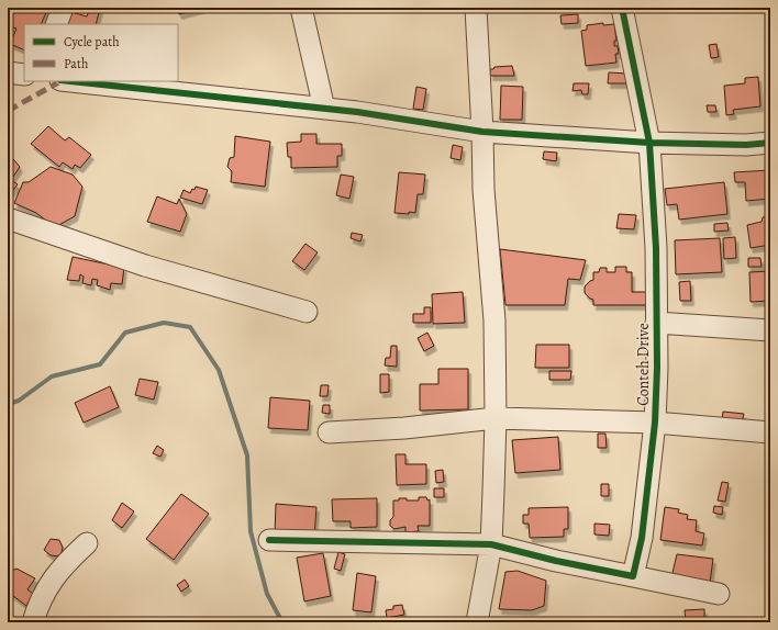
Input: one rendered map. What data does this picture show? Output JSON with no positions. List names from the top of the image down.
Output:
{
  "streets": {
    "street": ["Conteh Drive"]
  },
  "legend": ["Cycle path", "Path"]
}
